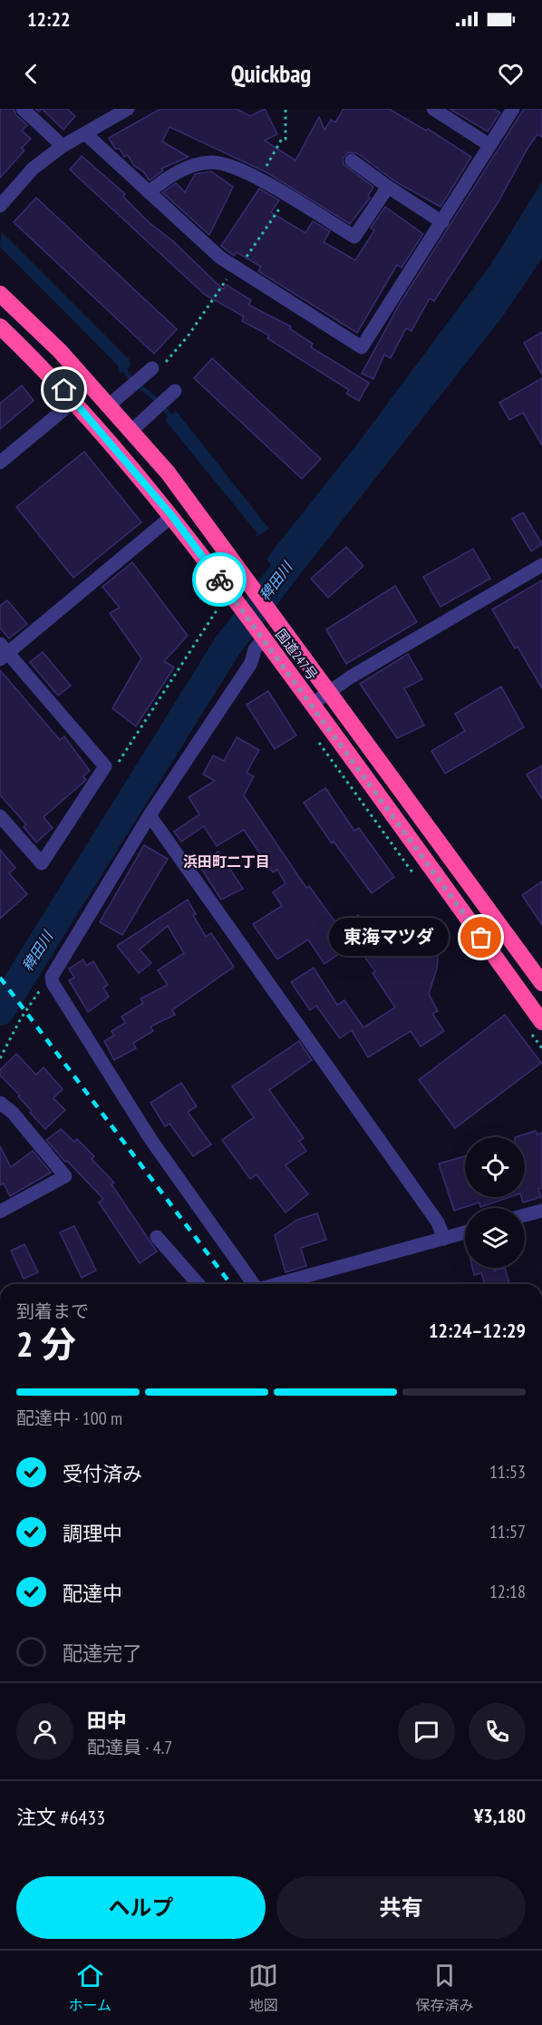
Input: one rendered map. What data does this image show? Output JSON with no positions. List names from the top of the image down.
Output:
{
  "streets": {
    "highway": ["国道247号"]
  },
  "districts": ["浜田町二丁目"],
  "water": ["稗田川"],
  "places": ["東海マツダ"],
  "page": {
    "status": "12:22",
    "header": "Quickbag",
    "bubble": "東海マツダ",
    "heading": ["2 分", "到着まで", "12:24–12:29"],
    "panel": [
      "田中",
      "配達員 · 4.7",
      "注文 #6433",
      "¥3,180"
    ],
    "bar": "配達中 · 100 m",
    "list": [
      ["受付済み", "11:53"],
      ["調理中", "11:57"],
      ["配達中", "12:18"],
      "配達完了"
    ],
    "buttons": ["ヘルプ", "共有"],
    "tabs": ["ホーム", "地図", "保存済み"]
  }
}
